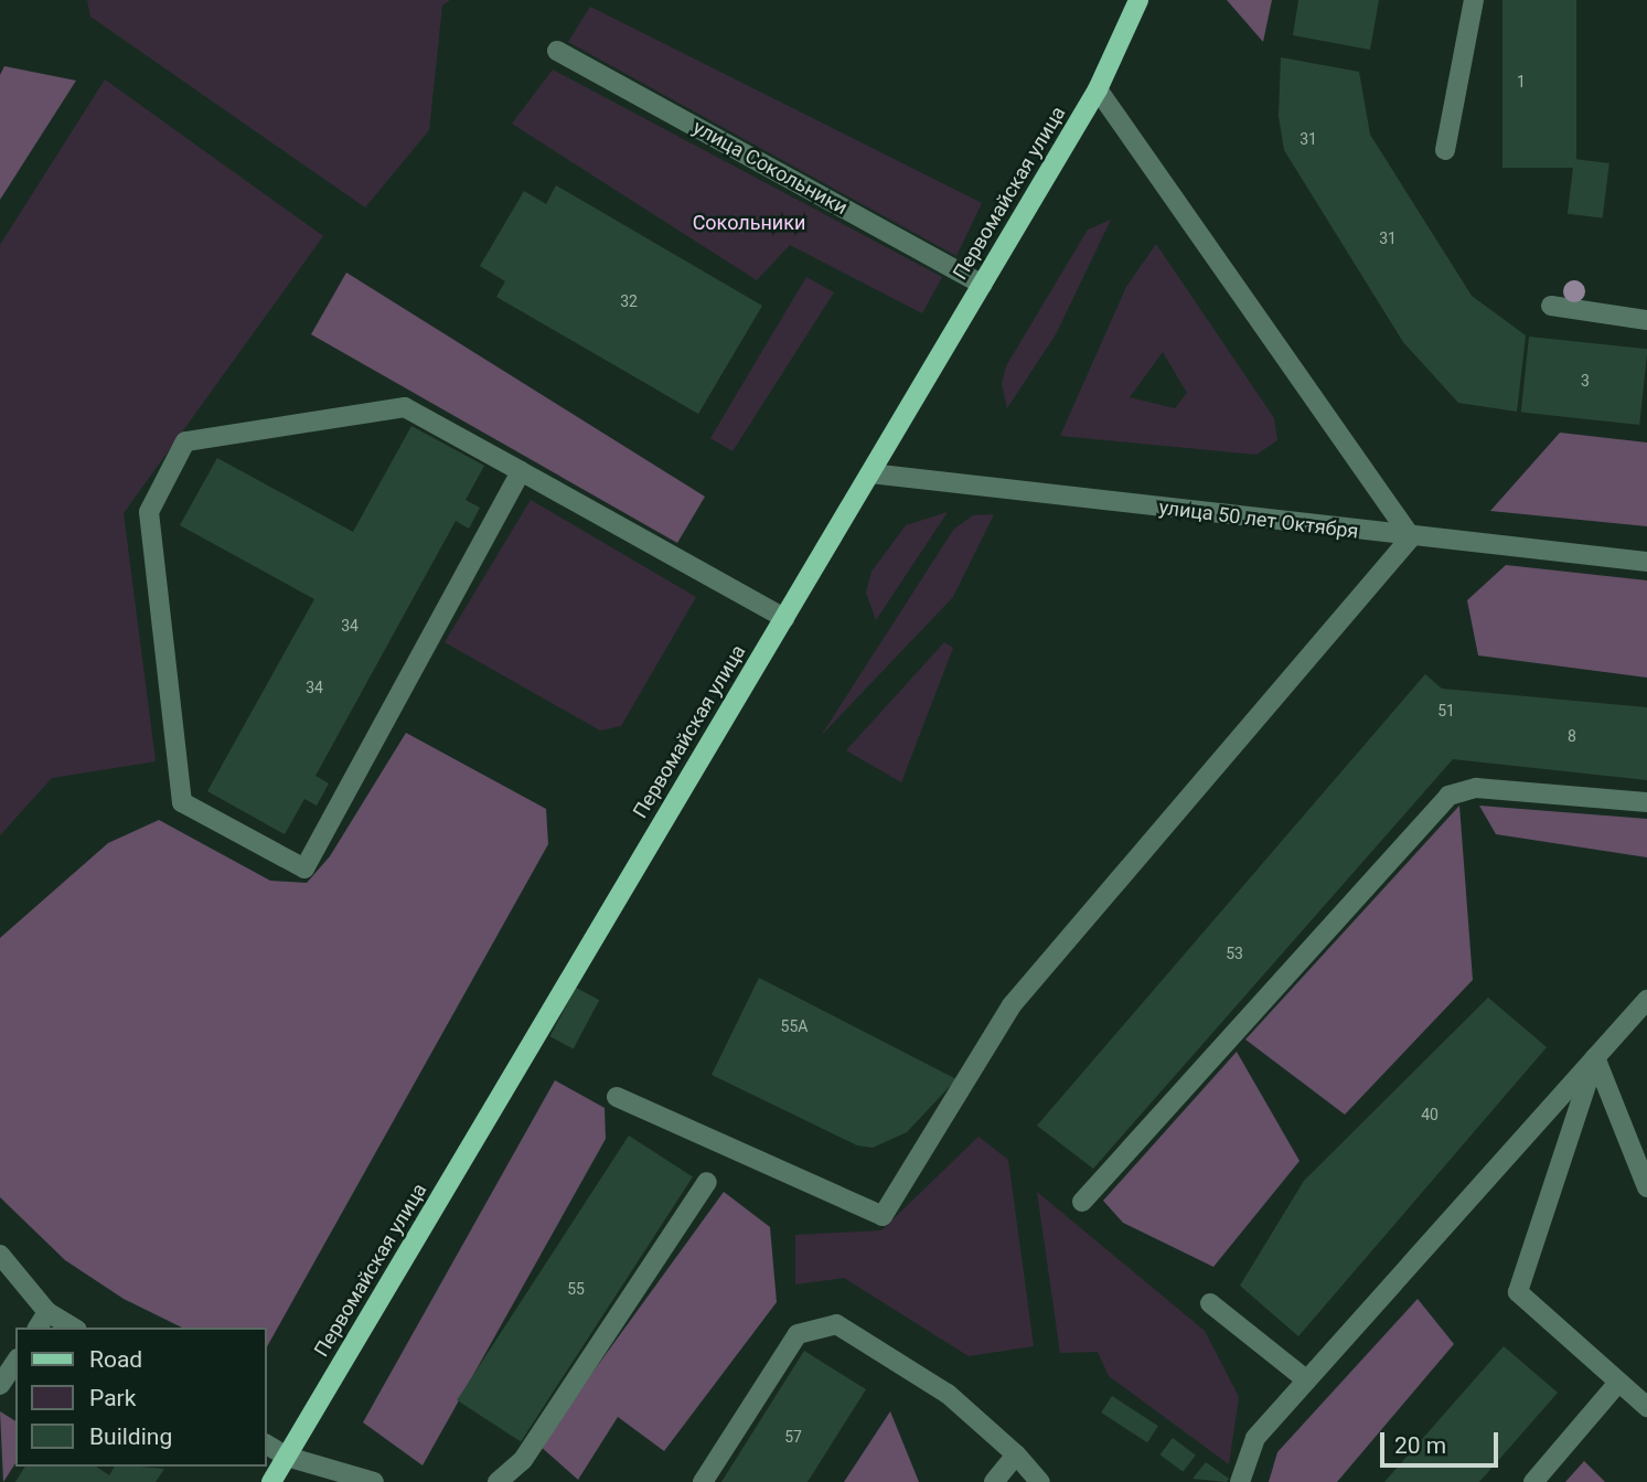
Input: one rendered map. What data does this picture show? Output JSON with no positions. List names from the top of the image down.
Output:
{
  "streets": {
    "main road": ["Первомайская улица"],
    "street": ["улица Сокольники", "улица 50 лет Октября"]
  },
  "crossings": [
    ["улица Сокольники", "Первомайская улица"],
    ["Первомайская улица", "улица 50 лет Октября"]
  ],
  "parks": ["Сокольники"],
  "house_numbers": [
    "1",
    "31",
    "31",
    "32",
    "3",
    "34",
    "34",
    "51",
    "8",
    "53",
    "55А",
    "40",
    "55",
    "57"
  ],
  "legend": ["Road", "Park", "Building"],
  "scale_bar": "20 m"
}
